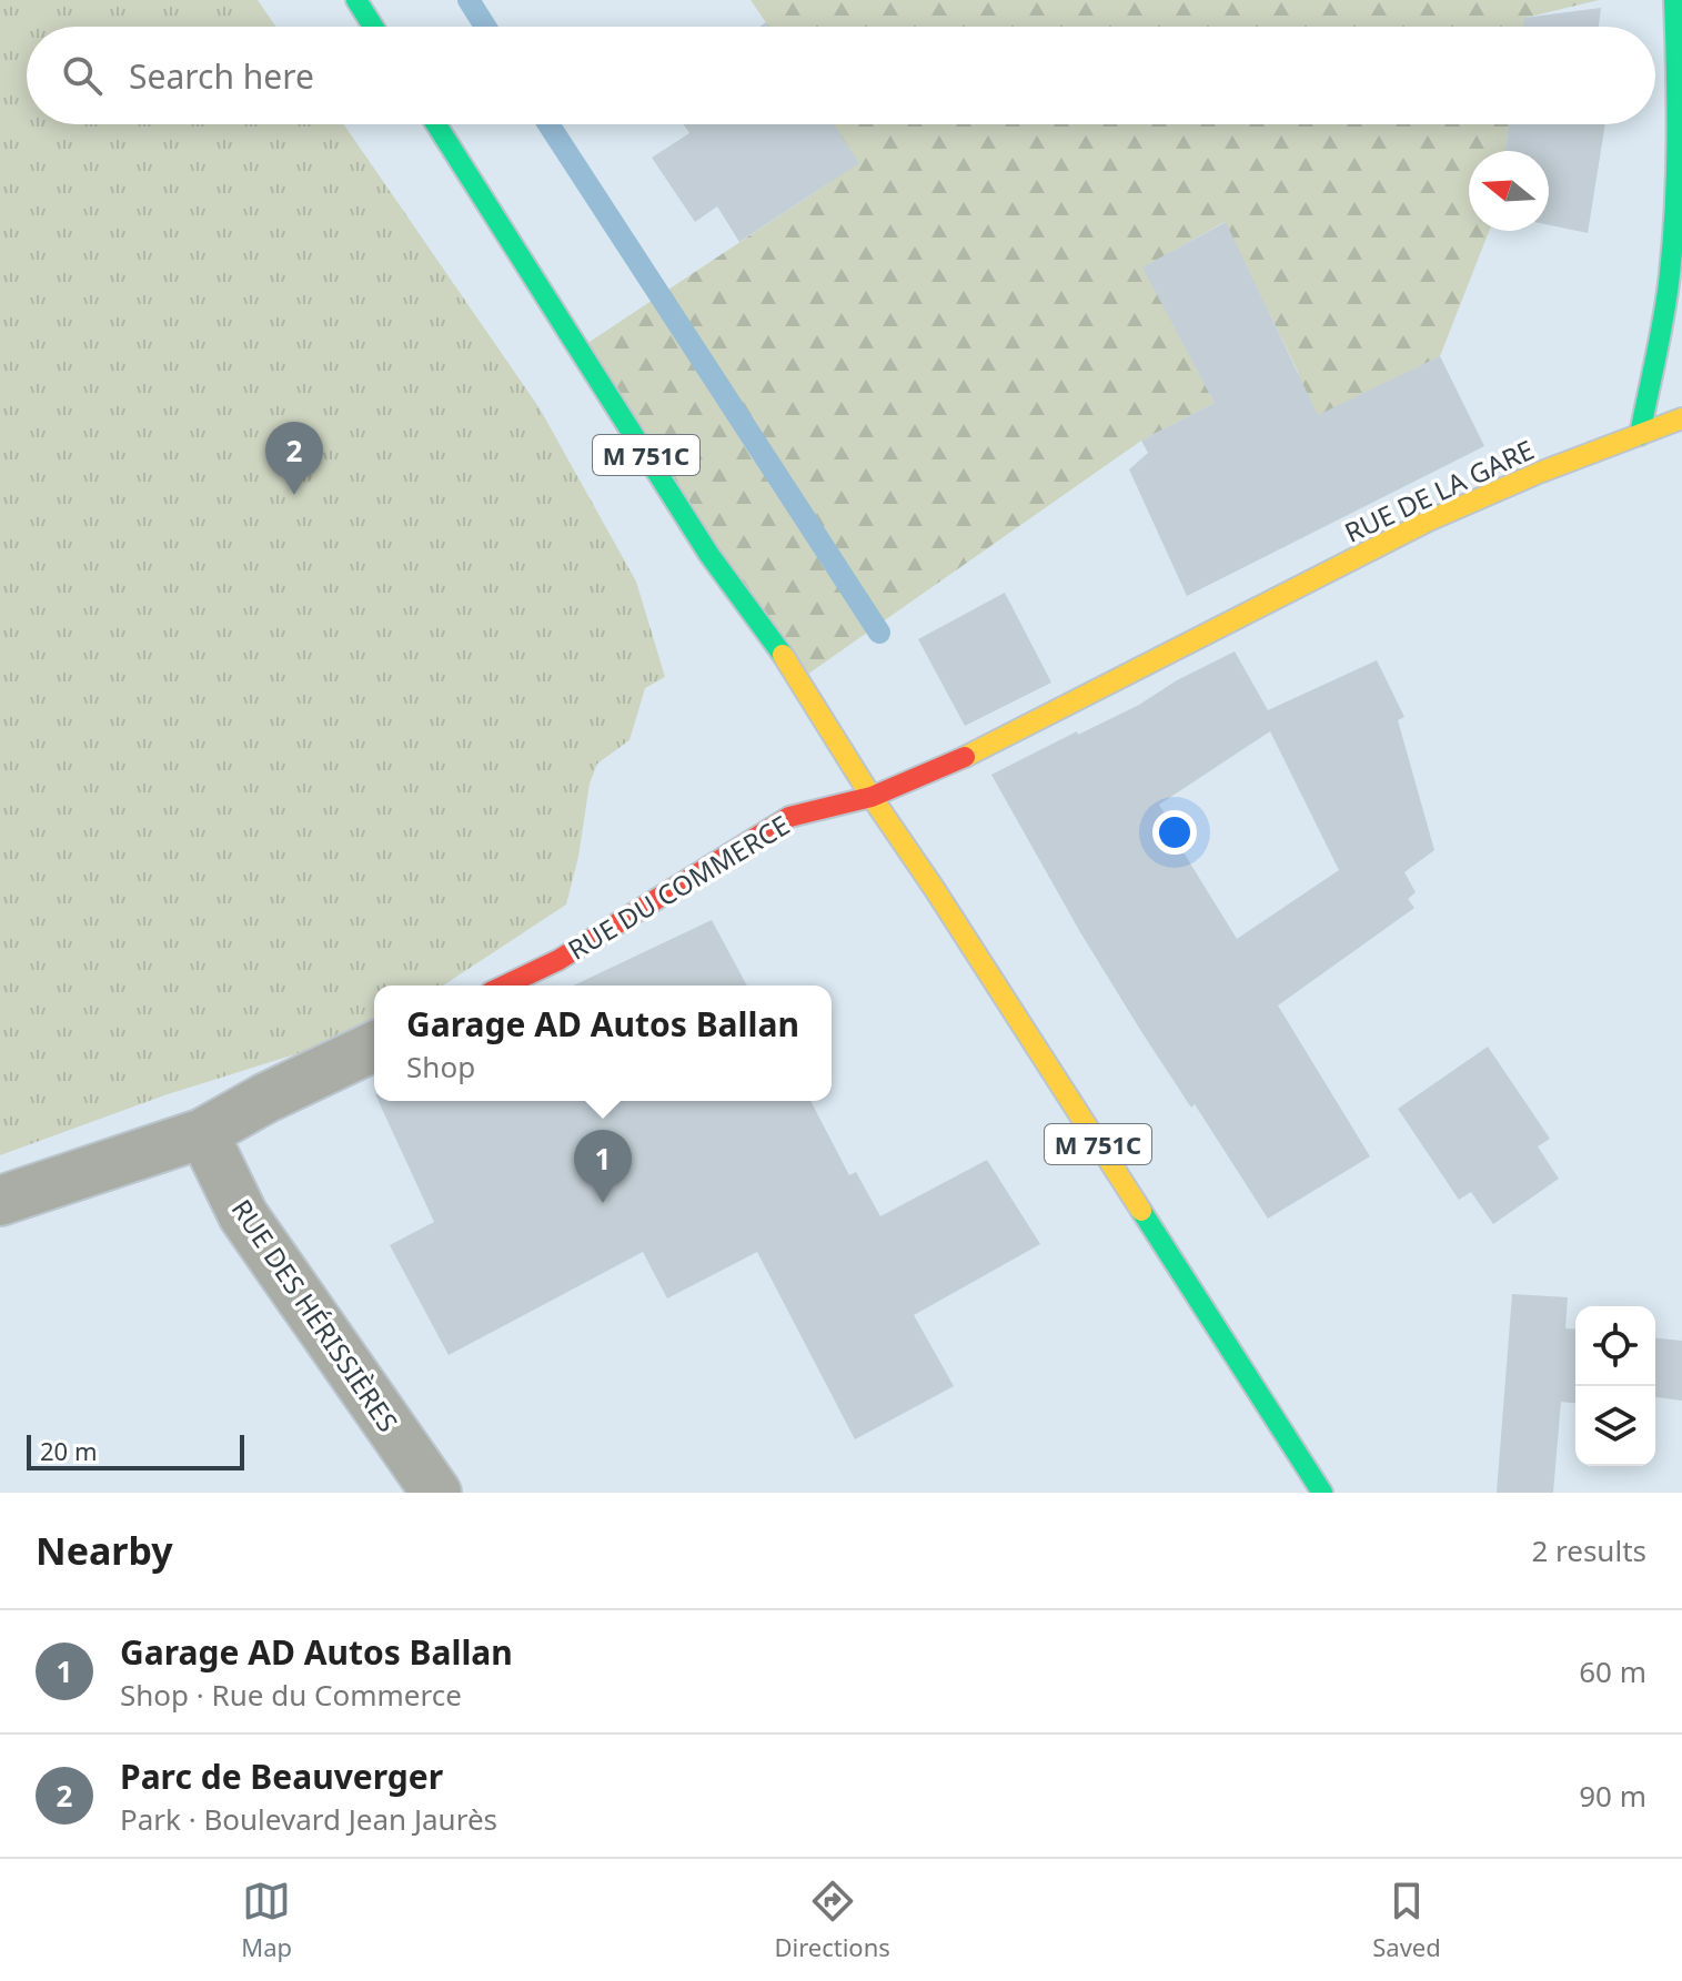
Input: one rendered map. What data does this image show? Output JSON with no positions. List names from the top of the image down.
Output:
{
  "streets": {
    "street": [
      "M 751C",
      "RUE DE LA GARE",
      "RUE DU COMMERCE",
      "RUE DES HÉRISSIÈRES"
    ]
  },
  "crossings": [
    ["M 751C", "RUE DE LA GARE"],
    ["M 751C", "RUE DU COMMERCE"],
    ["RUE DE LA GARE", "RUE DU COMMERCE"]
  ],
  "scale_bar": "20 m",
  "north": "left",
  "page": {
    "search": "Search here",
    "pins": ["2", "1"],
    "popup": ["Garage AD Autos Ballan", "Shop"],
    "scale": "20 m",
    "heading": ["Nearby", "2 results"],
    "list": [
      {
        "mark": "1",
        "name": "Garage AD Autos Ballan",
        "note": "Shop · Rue du Commerce",
        "value": "60 m"
      },
      {
        "mark": "2",
        "name": "Parc de Beauverger",
        "note": "Park · Boulevard Jean Jaurès",
        "value": "90 m"
      }
    ],
    "nav": ["Map", "Directions", "Saved"]
  }
}
